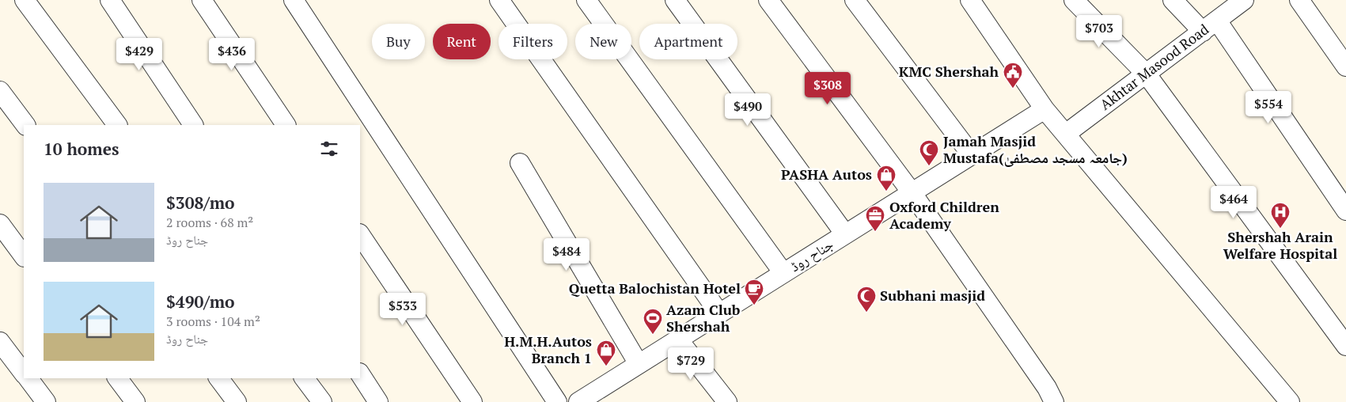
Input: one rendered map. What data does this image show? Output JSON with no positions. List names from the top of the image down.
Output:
{
  "streets": {
    "street": ["Akhtar Masood Road", "جناح روڈ"]
  },
  "places": {
    "public building": ["KMC Shershah"],
    "mosque": ["Jamah Masjid Mustafa(جامعہ مسجد مصطفیٰ)", "Subhani masjid"],
    "shop": ["PASHA Autos", "H.M.H.Autos Branch 1"],
    "hospital": ["Shershah Arain Welfare Hospital"],
    "office": ["Oxford Children Academy"],
    "cafe": ["Quetta Balochistan Hotel"],
    "sports": ["Azam Club Shershah"]
  },
  "page": {
    "price": [
      "$703",
      "$429",
      "$436",
      "$308",
      "$554",
      "$490",
      "$464",
      "$484",
      "$533",
      "$729"
    ],
    "chip": [
      "Buy",
      "Rent",
      "Filters",
      "New",
      "Apartment"
    ],
    "heading": "10 homes",
    "list": [
      {
        "name": "$308/mo",
        "note": "2 rooms · 68 m² · جناح روڈ"
      },
      {
        "name": "$490/mo",
        "note": "3 rooms · 104 m² · جناح روڈ"
      }
    ]
  }
}
